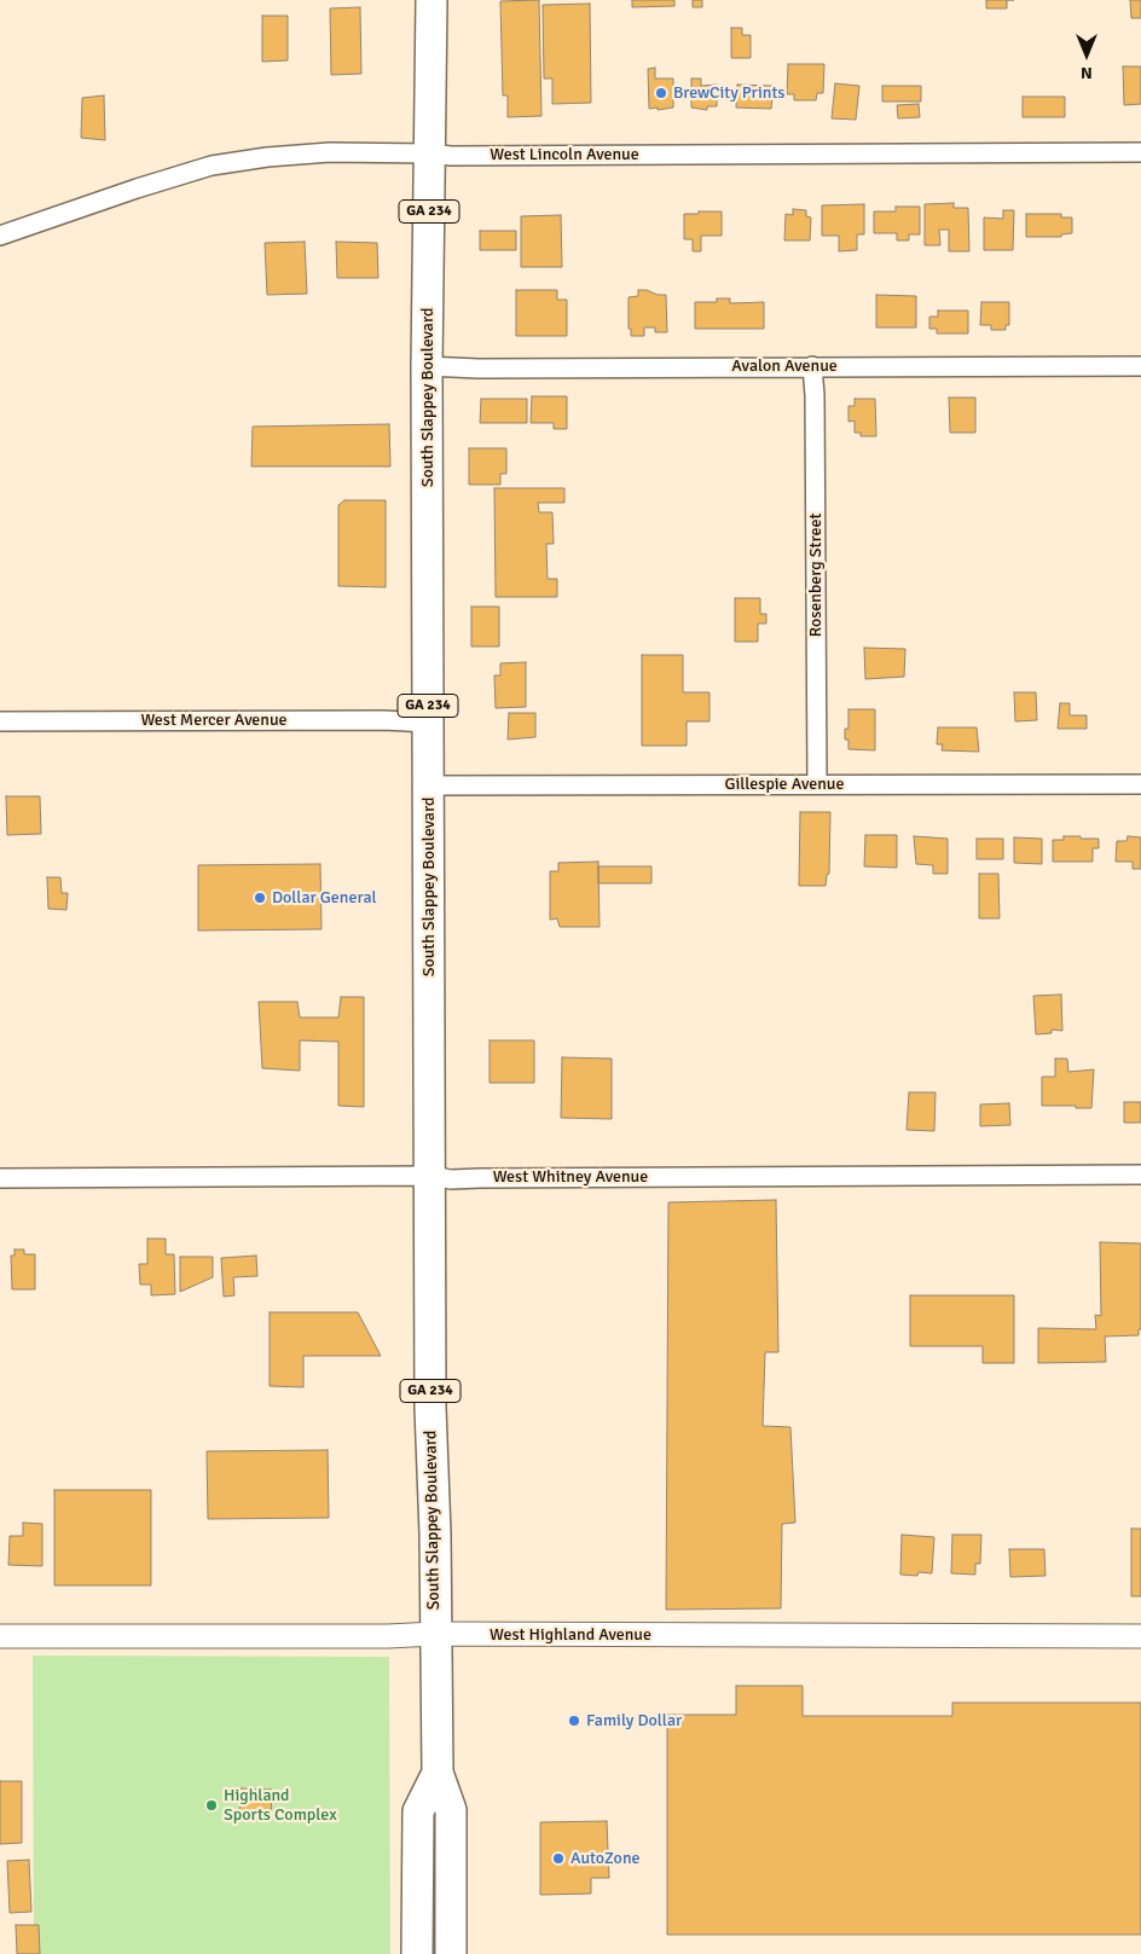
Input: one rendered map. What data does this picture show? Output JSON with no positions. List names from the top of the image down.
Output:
{
  "streets": {
    "main road": ["GA 234", "South Slappey Boulevard"],
    "street": [
      "West Lincoln Avenue",
      "Avalon Avenue",
      "Rosenberg Street",
      "West Mercer Avenue",
      "Gillespie Avenue",
      "West Whitney Avenue",
      "West Highland Avenue"
    ]
  },
  "crossings": [
    ["West Lincoln Avenue", "South Slappey Boulevard"],
    ["Avalon Avenue", "South Slappey Boulevard"],
    ["Avalon Avenue", "Rosenberg Street"],
    ["South Slappey Boulevard", "West Mercer Avenue"],
    ["South Slappey Boulevard", "Gillespie Avenue"],
    ["South Slappey Boulevard", "West Whitney Avenue"],
    ["South Slappey Boulevard", "West Highland Avenue"],
    ["Rosenberg Street", "Gillespie Avenue"]
  ],
  "places": [
    "BrewCity Prints",
    "Dollar General",
    "Family Dollar",
    "Highland Sports Complex",
    "AutoZone"
  ],
  "north": "bottom"
}
